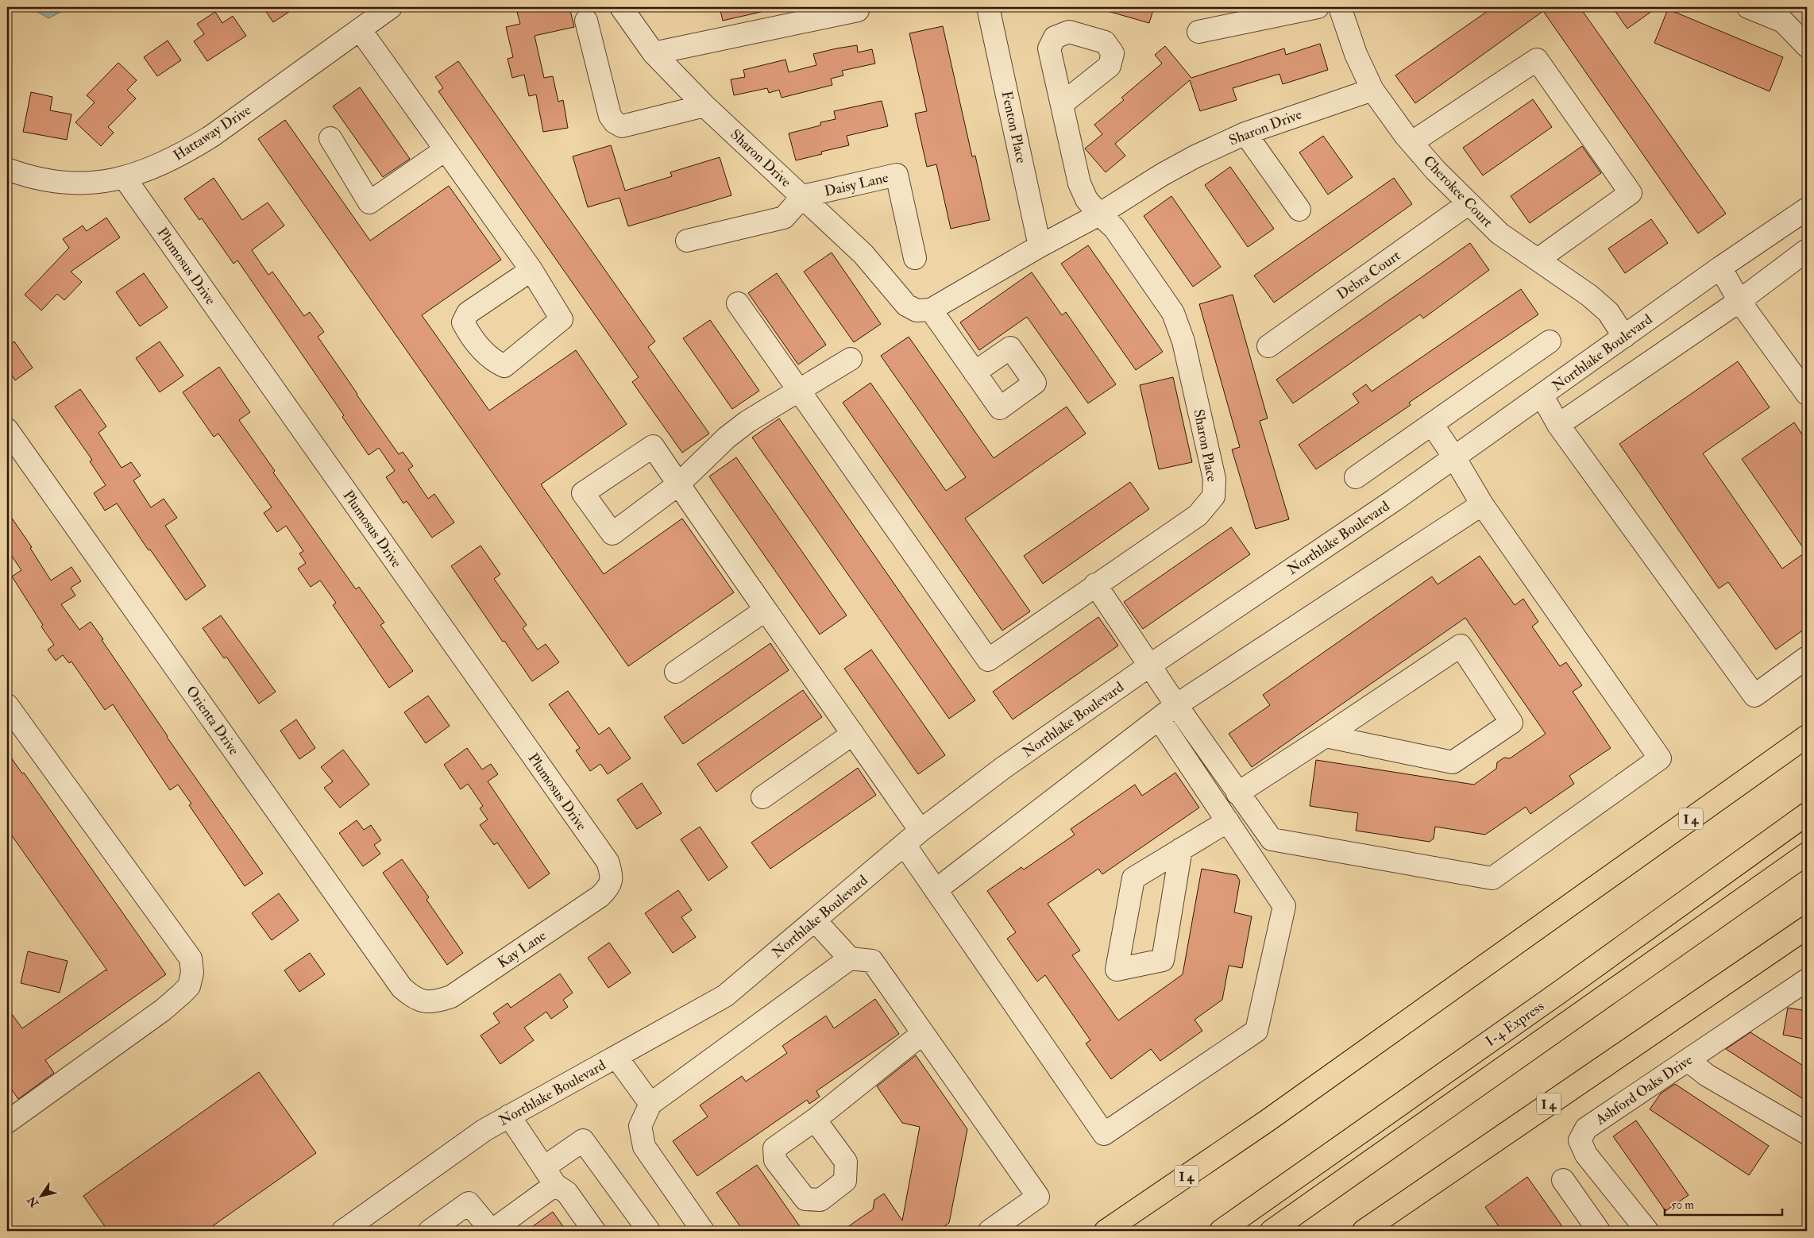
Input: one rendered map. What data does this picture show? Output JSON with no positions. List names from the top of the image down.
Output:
{
  "streets": {
    "highway": ["I 4", "I-4 Express"],
    "street": [
      "Fenton Place",
      "Sharon Drive",
      "Hattaway Drive",
      "Daisy Lane",
      "Cherokee Court",
      "Plumosus Drive",
      "Debra Court",
      "Northlake Boulevard",
      "Sharon Place",
      "Orienta Drive",
      "Kay Lane",
      "Ashford Oaks Drive"
    ]
  },
  "crossings": [
    ["Sharon Drive", "Daisy Lane"],
    ["Sharon Drive", "Cherokee Court"],
    ["Sharon Drive", "Sharon Place"],
    ["Hattaway Drive", "Plumosus Drive"],
    ["Cherokee Court", "Debra Court"],
    ["Cherokee Court", "Northlake Boulevard"],
    ["Plumosus Drive", "Kay Lane"],
    ["Orienta Drive", "Kay Lane"]
  ],
  "scale_bar": "50 m",
  "north": "bottom left"
}
